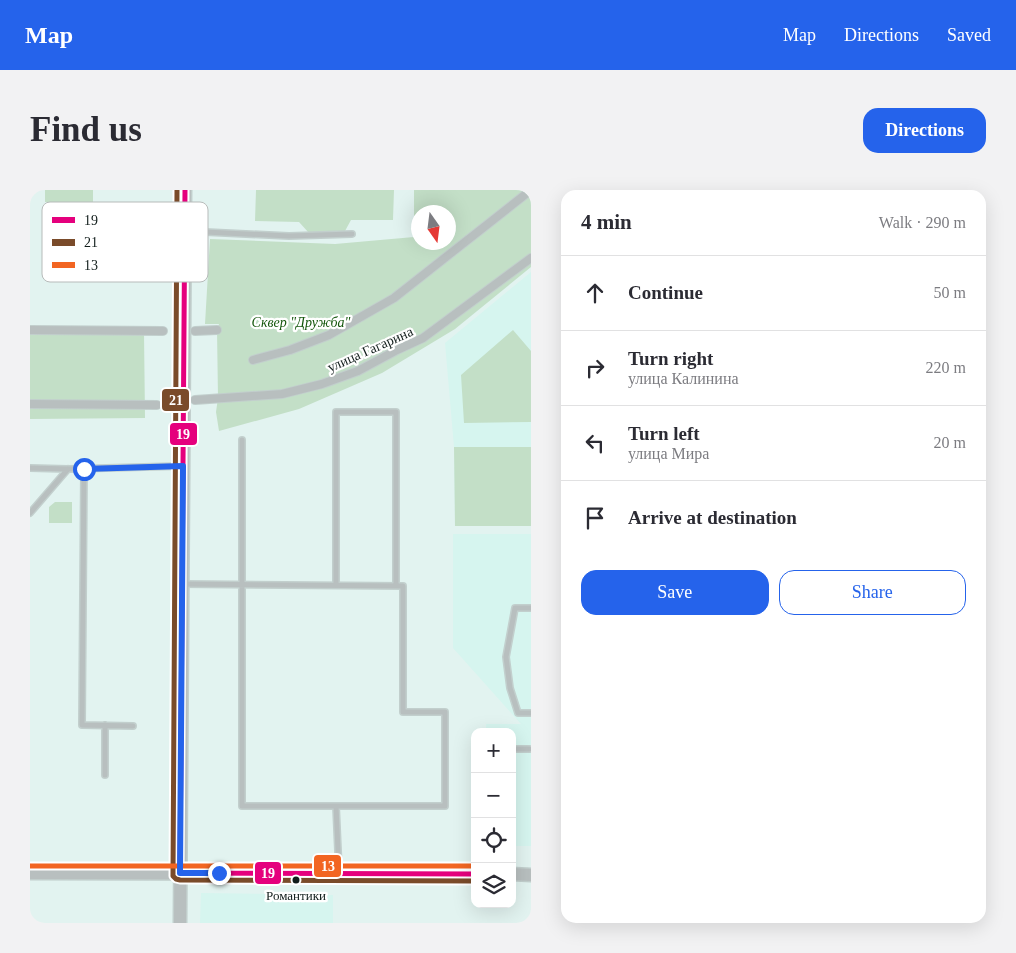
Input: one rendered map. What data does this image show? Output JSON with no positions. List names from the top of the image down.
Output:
{
  "streets": {
    "street": ["улица Гагарина"]
  },
  "parks": ["Сквер \"Дружба\""],
  "places": ["Романтики"],
  "lines": ["transit line 19", "transit line 21", "transit line 13"],
  "legend": ["19", "21", "13"],
  "north": "bottom",
  "page": {
    "header": "Map",
    "nav": ["Map", "Directions", "Saved"],
    "buttons": [
      "Directions",
      ["Save", "Share"]
    ],
    "title": "Find us",
    "heading": ["4 min", "Walk · 290 m"],
    "list": [
      ["Continue", "50 m"],
      ["Turn right", "улица Калинина", "220 m"],
      ["Turn left", "улица Мира", "20 m"],
      "Arrive at destination"
    ],
    "map_buttons": ["+", "−"]
  }
}
